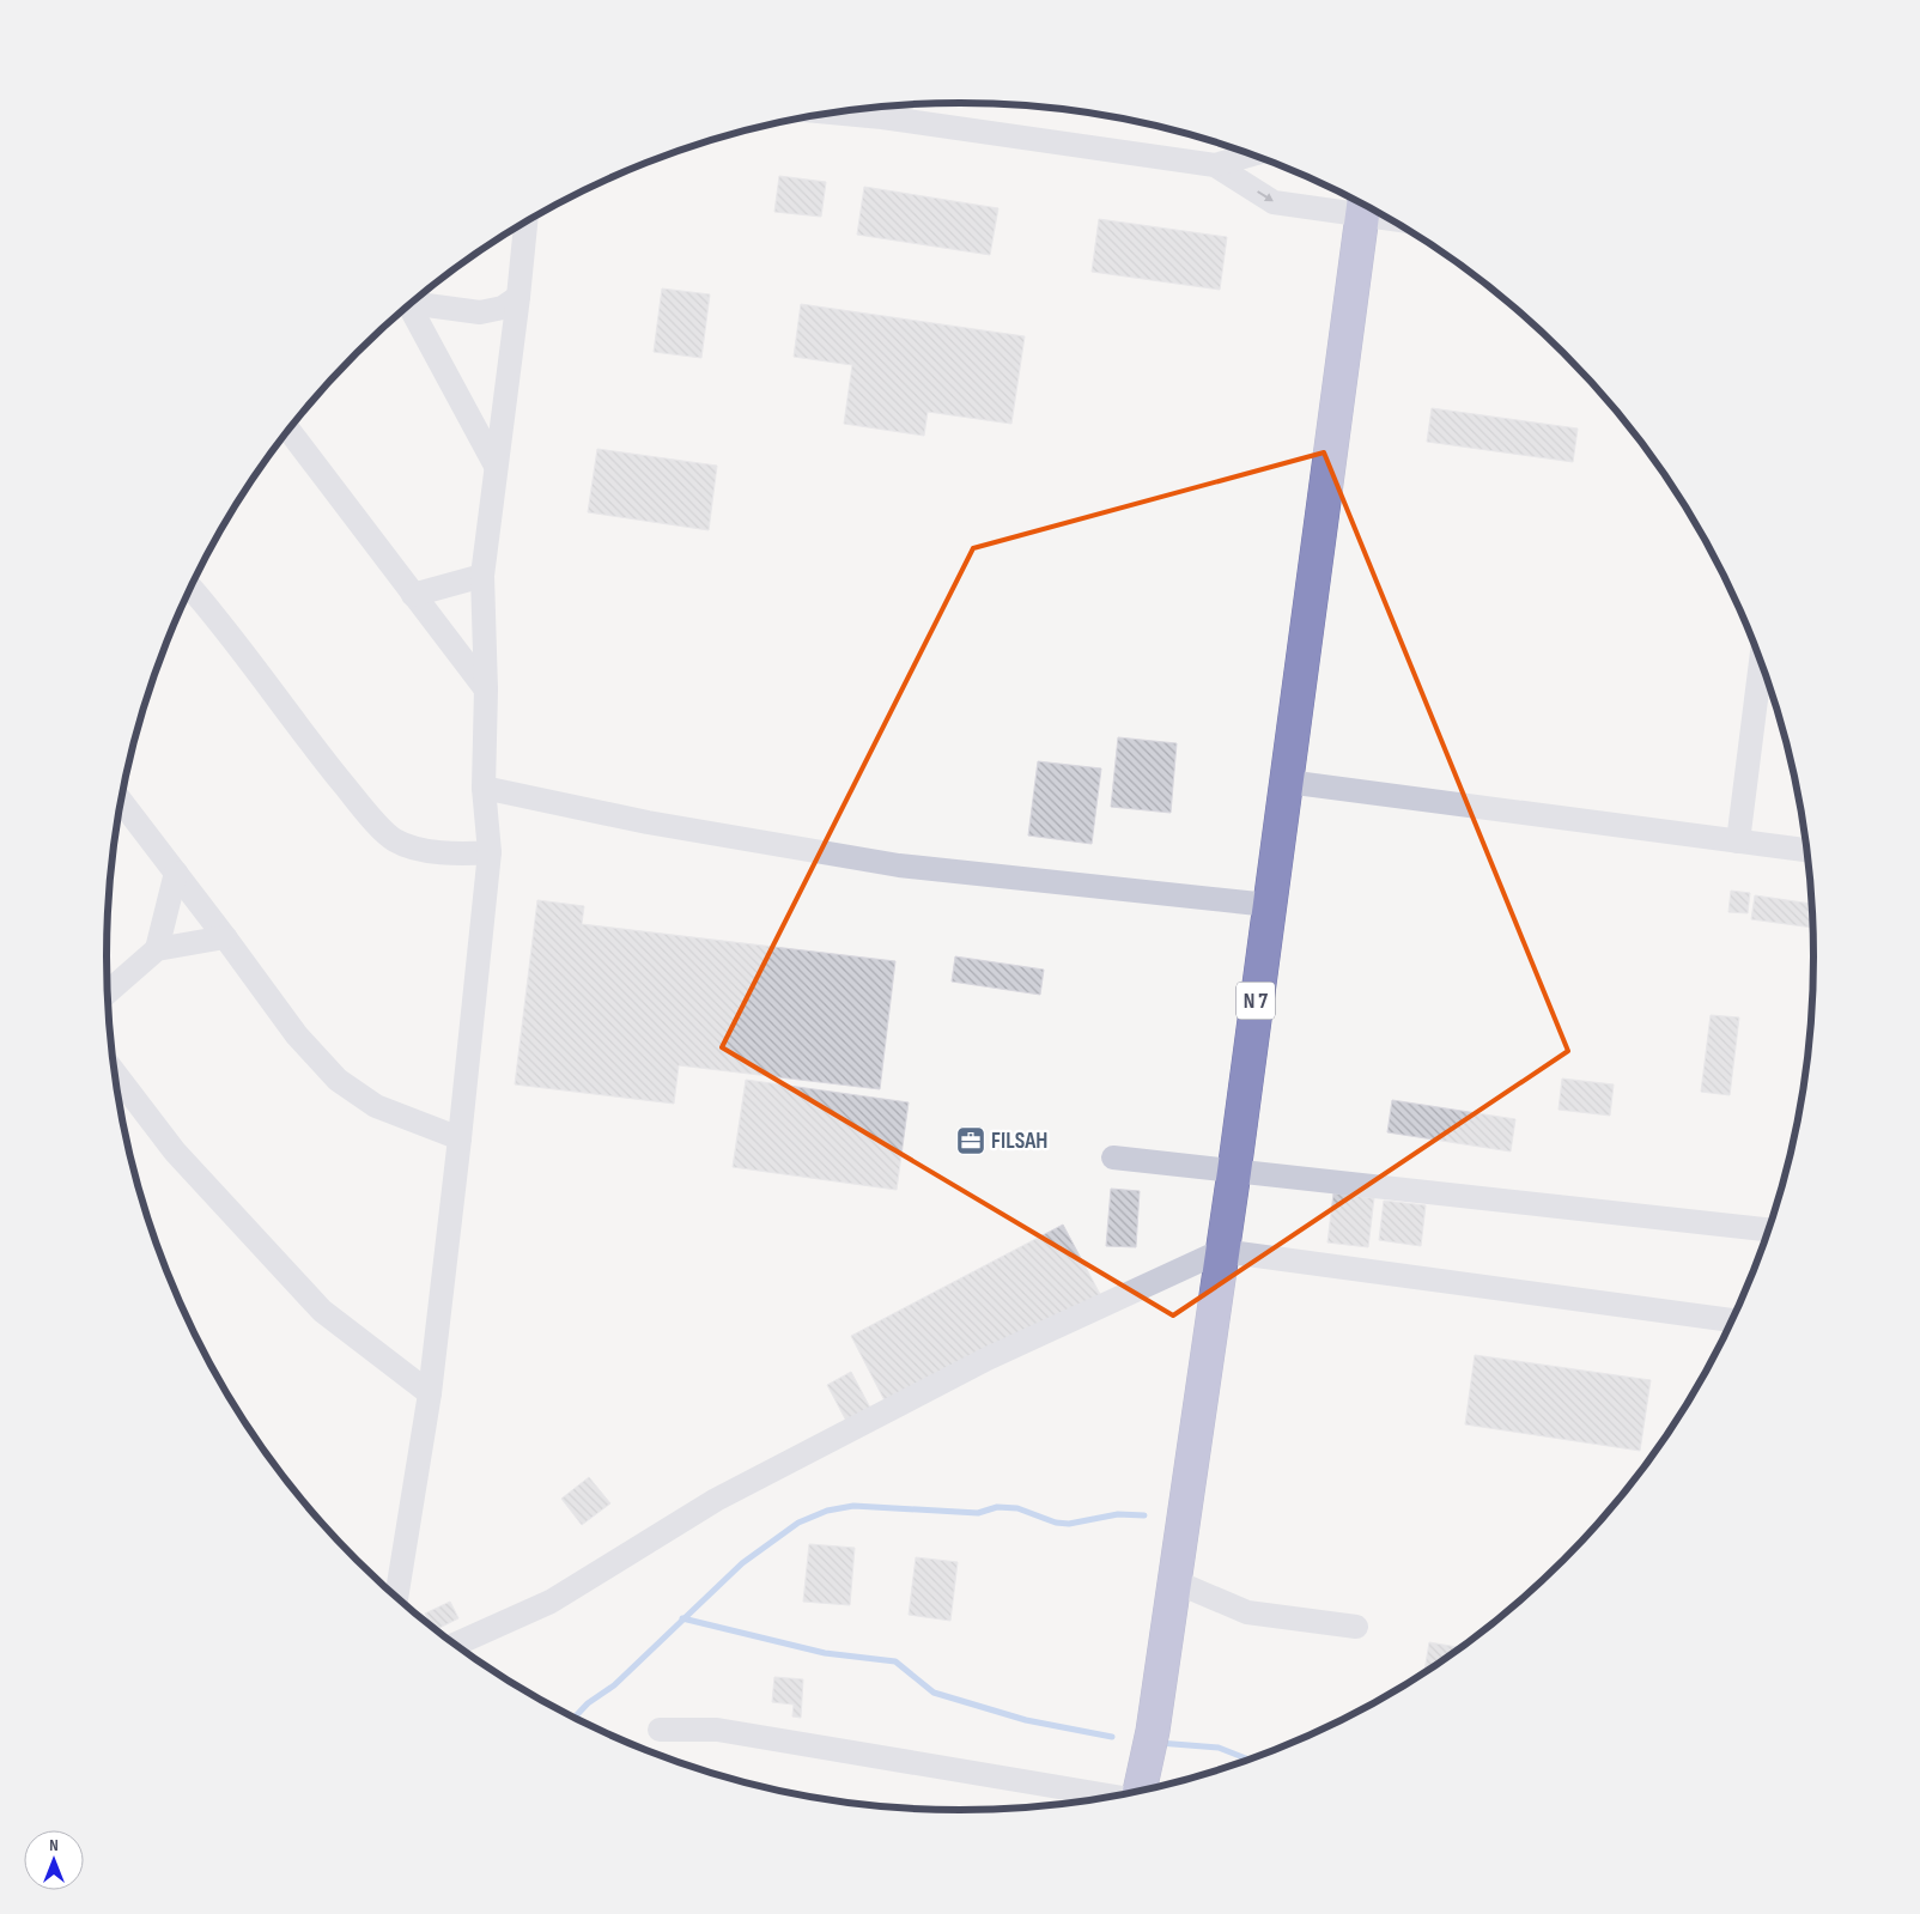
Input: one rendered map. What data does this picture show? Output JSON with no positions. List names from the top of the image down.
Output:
{
  "streets": {
    "highway": ["N 7"]
  },
  "places": {
    "office": ["FILSAH"]
  },
  "north": "top"
}
